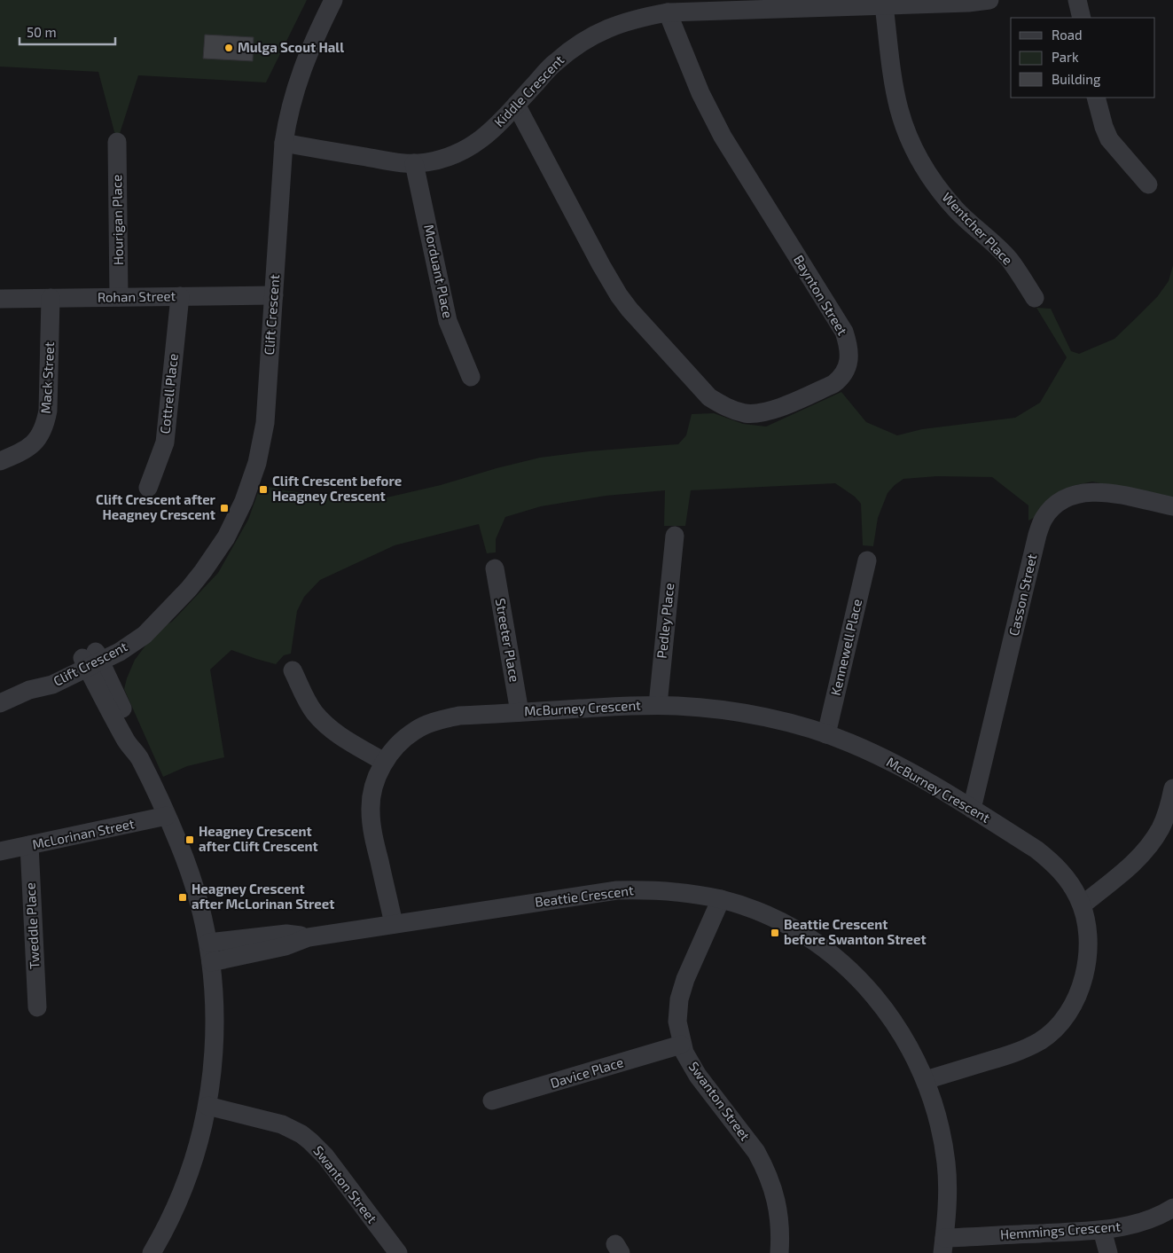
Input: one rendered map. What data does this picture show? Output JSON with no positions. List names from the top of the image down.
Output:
{
  "streets": {
    "street": [
      "Kiddle Crescent",
      "Hourigan Place",
      "Wentcher Place",
      "Morduant Place",
      "Baynton Street",
      "Rohan Street",
      "Clift Crescent",
      "Mack Street",
      "Cottrell Place",
      "Casson Street",
      "Pedley Place",
      "Streeter Place",
      "Kennewell Place",
      "McBurney Crescent",
      "McLorinan Street",
      "Beattie Crescent",
      "Tweddle Place",
      "Davice Place",
      "Swanton Street",
      "Hemmings Crescent"
    ]
  },
  "crossings": [
    ["Kiddle Crescent", "Wentcher Place"],
    ["Kiddle Crescent", "Morduant Place"],
    ["Kiddle Crescent", "Baynton Street"],
    ["Kiddle Crescent", "Clift Crescent"],
    ["Hourigan Place", "Rohan Street"],
    ["Rohan Street", "Clift Crescent"],
    ["Rohan Street", "Mack Street"],
    ["Rohan Street", "Cottrell Place"],
    ["Casson Street", "McBurney Crescent"],
    ["Pedley Place", "McBurney Crescent"],
    ["Streeter Place", "McBurney Crescent"],
    ["Kennewell Place", "McBurney Crescent"],
    ["McBurney Crescent", "Beattie Crescent"],
    ["McLorinan Street", "Tweddle Place"],
    ["Beattie Crescent", "Swanton Street"],
    ["Beattie Crescent", "Hemmings Crescent"],
    ["Davice Place", "Swanton Street"]
  ],
  "places": {
    "other": ["Mulga Scout Hall"],
    "transit": [
      "Clift Crescent before Heagney Crescent",
      "Clift Crescent after Heagney Crescent",
      "Heagney Crescent after Clift Crescent",
      "Heagney Crescent after McLorinan Street",
      "Beattie Crescent before Swanton Street"
    ]
  },
  "legend": ["Road", "Park", "Building"],
  "scale_bar": "50 m"
}
